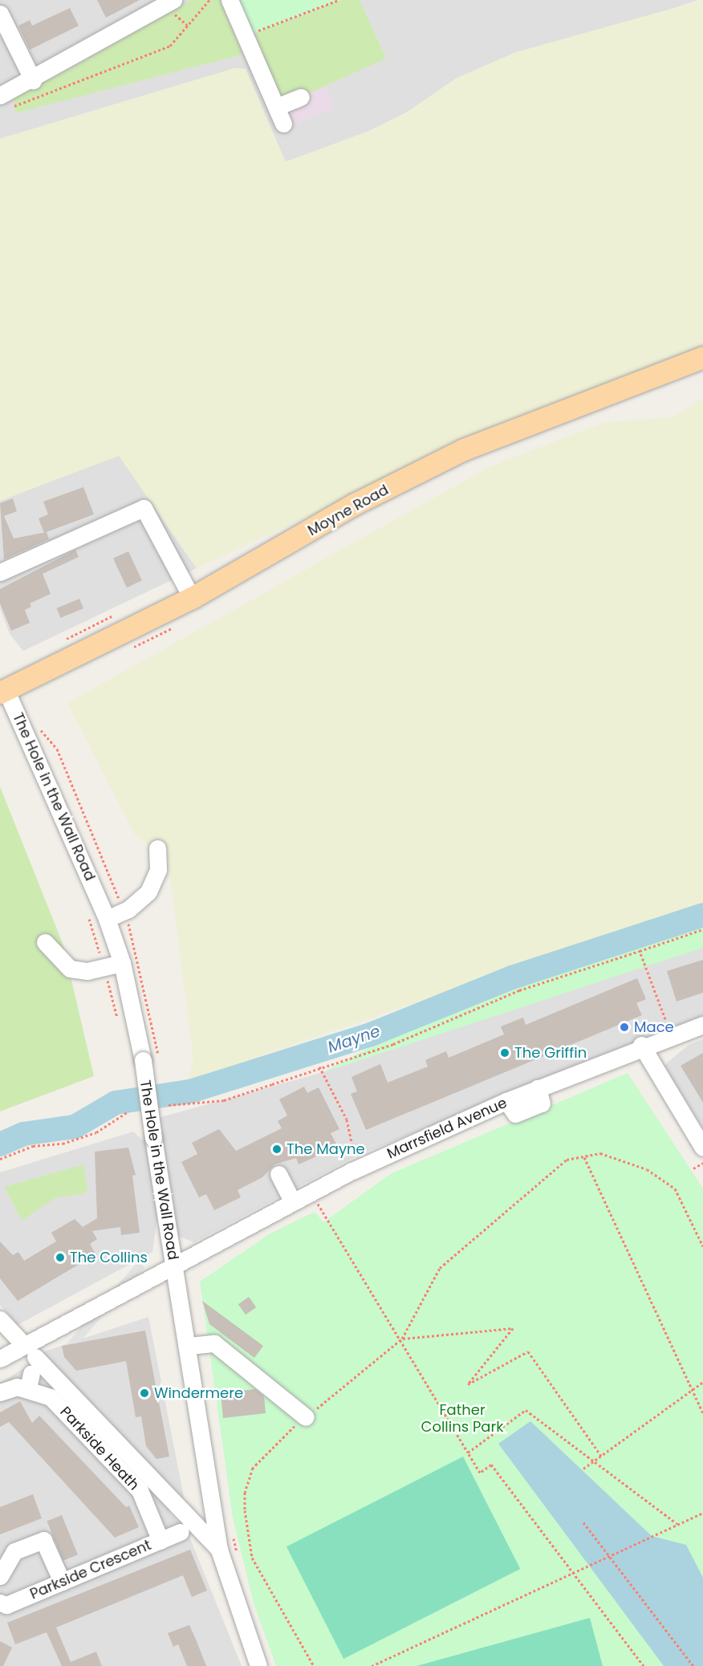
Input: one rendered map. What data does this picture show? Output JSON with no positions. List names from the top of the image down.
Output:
{
  "streets": {
    "main road": ["Moyne Road"],
    "street": [
      "The Hole in the Wall Road",
      "Marrsfield Avenue",
      "Parkside Heath",
      "Parkside Crescent"
    ]
  },
  "crossings": [
    ["Moyne Road", "The Hole in the Wall Road"],
    ["The Hole in the Wall Road", "Marrsfield Avenue"],
    ["Parkside Heath", "Parkside Crescent"]
  ],
  "water": ["Mayne"],
  "parks": ["Father Collins Park"],
  "places": [
    "Mace",
    "The Griffin",
    "The Mayne",
    "The Collins",
    "Windermere"
  ]
}
